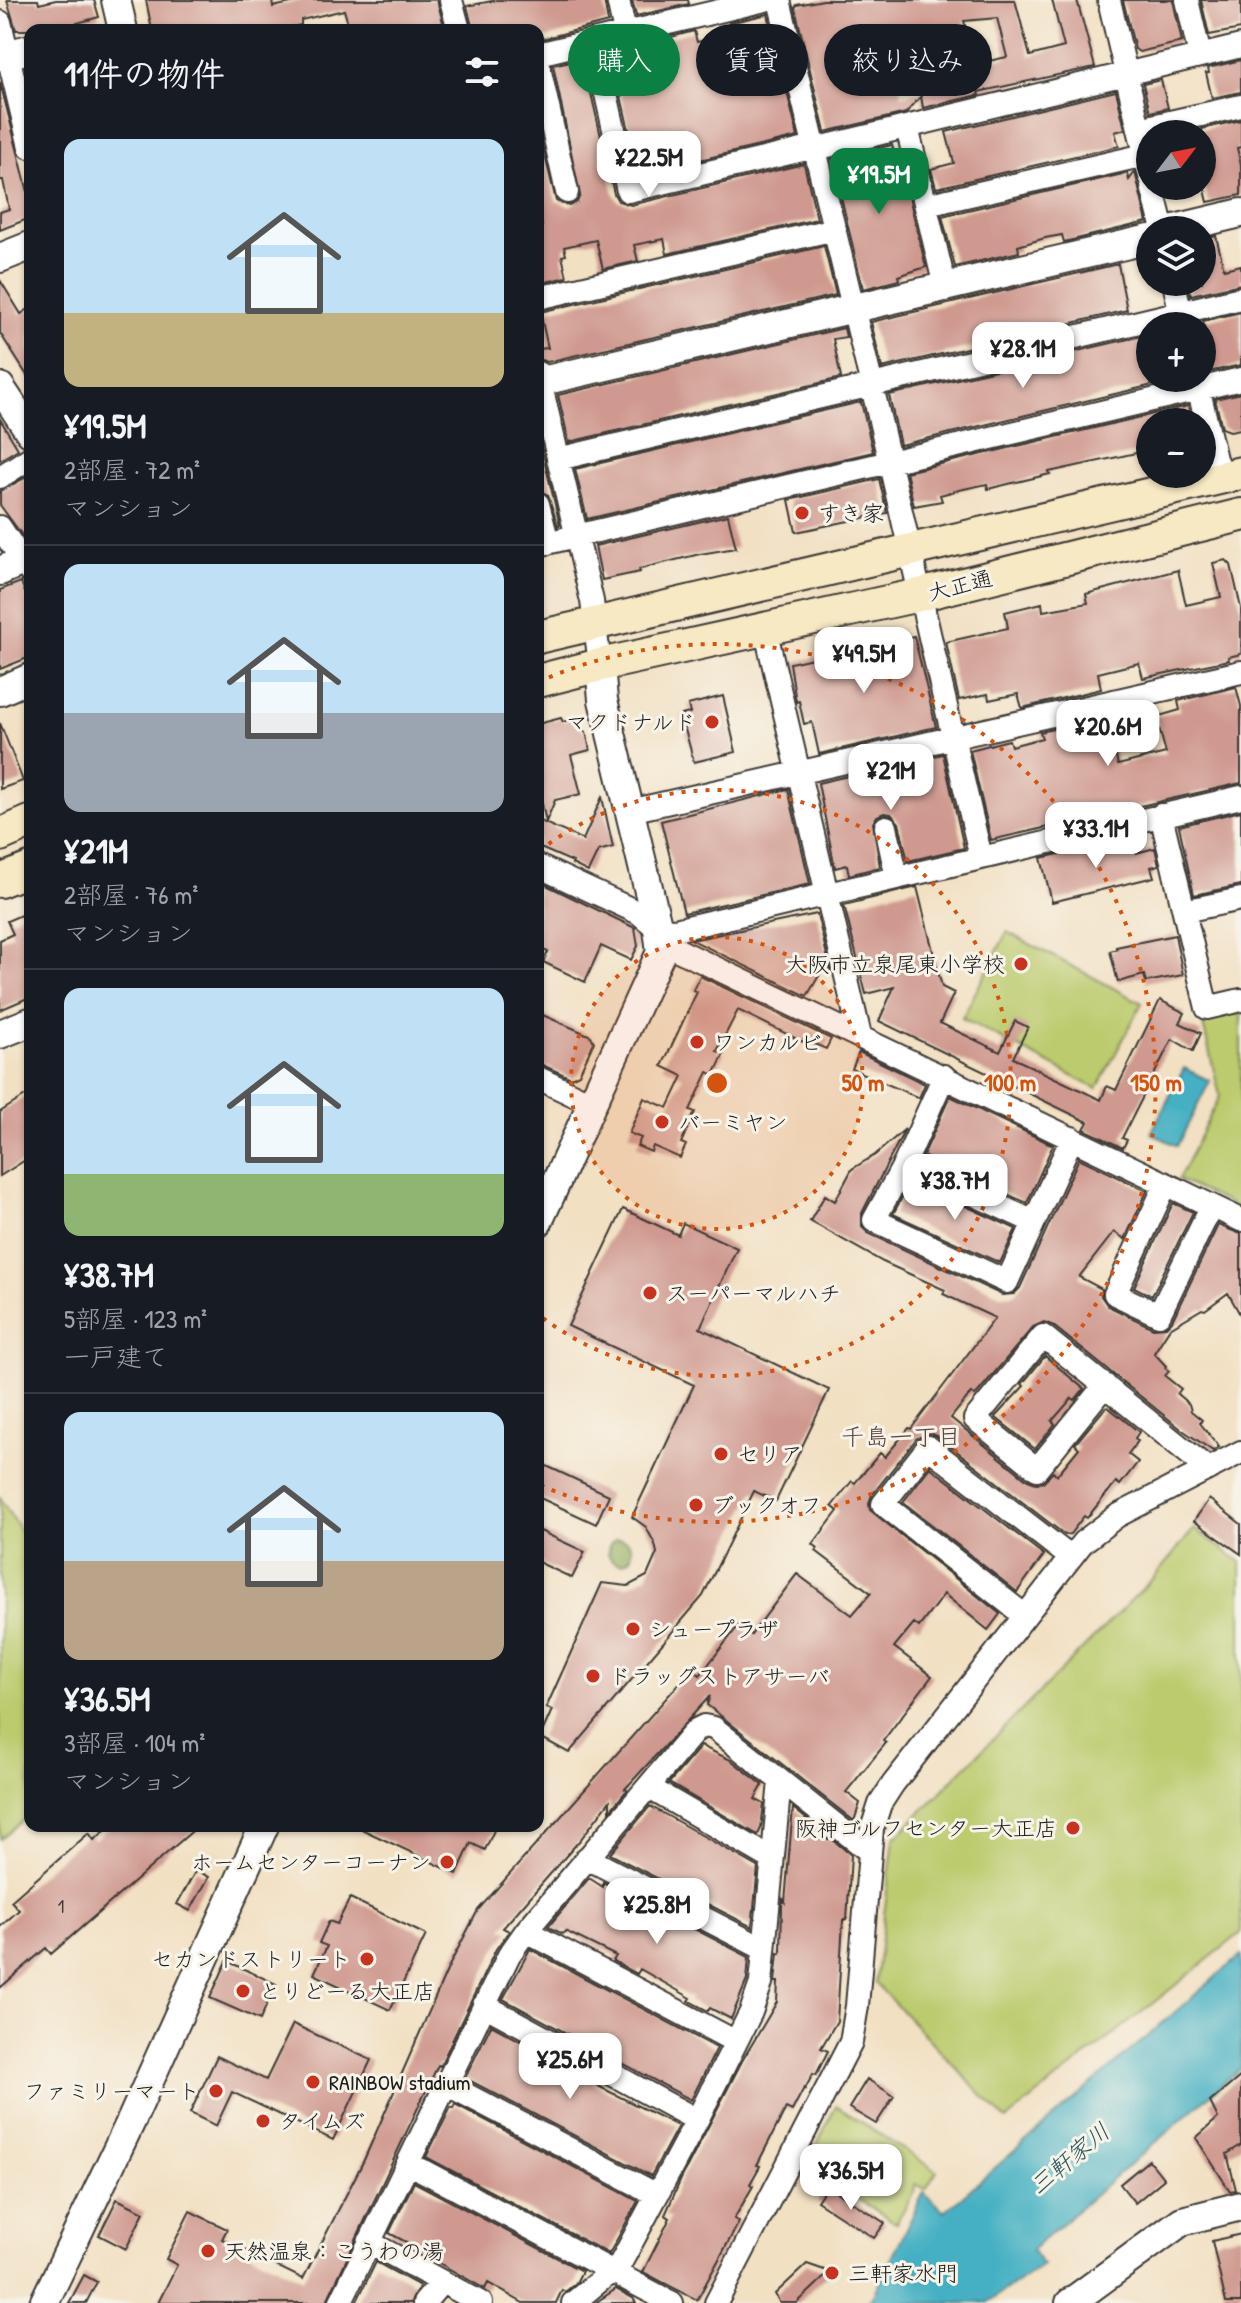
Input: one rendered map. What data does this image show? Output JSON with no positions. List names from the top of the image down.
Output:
{
  "streets": {
    "main road": ["大正通"]
  },
  "districts": ["千島一丁目"],
  "water": ["三軒家川"],
  "places": [
    "すき家",
    "マクドナルド",
    "大阪市立泉尾東小学校",
    "ワンカルビ",
    "バーミヤン",
    "スーパーマルハチ",
    "セリア",
    "ブックオフ",
    "シュープラザ",
    "ドラッグストアサーバ",
    "阪神ゴルフセンター大正店",
    "ホームセンターコーナン",
    "セカンドストリート",
    "とりどーる大正店",
    "RAINBOW stadium",
    "ファミリーマート",
    "タイムズ",
    "天然温泉：こうわの湯",
    "三軒家水門"
  ],
  "house_numbers": ["1"],
  "north": "top right",
  "page": {
    "chip": ["購入", "賃貸", "絞り込み"],
    "heading": "11件の物件",
    "map_buttons": ["+", "−"],
    "list": [
      {
        "name": "¥19.5M",
        "note": "2部屋 · 72 m² · マンション"
      },
      {
        "name": "¥21M",
        "note": "2部屋 · 76 m² · マンション"
      },
      {
        "name": "¥38.7M",
        "note": "5部屋 · 123 m² · 一戸建て"
      },
      {
        "name": "¥36.5M",
        "note": "3部屋 · 104 m² · マンション"
      }
    ],
    "price": [
      "¥22.5M",
      "¥19.5M",
      "¥28.1M",
      "¥49.5M",
      "¥20.6M",
      "¥21M",
      "¥33.1M",
      "¥38.7M",
      "¥25.8M",
      "¥25.6M",
      "¥36.5M"
    ]
  },
  "rings": ["50 m", "100 m", "150 m"]
}
